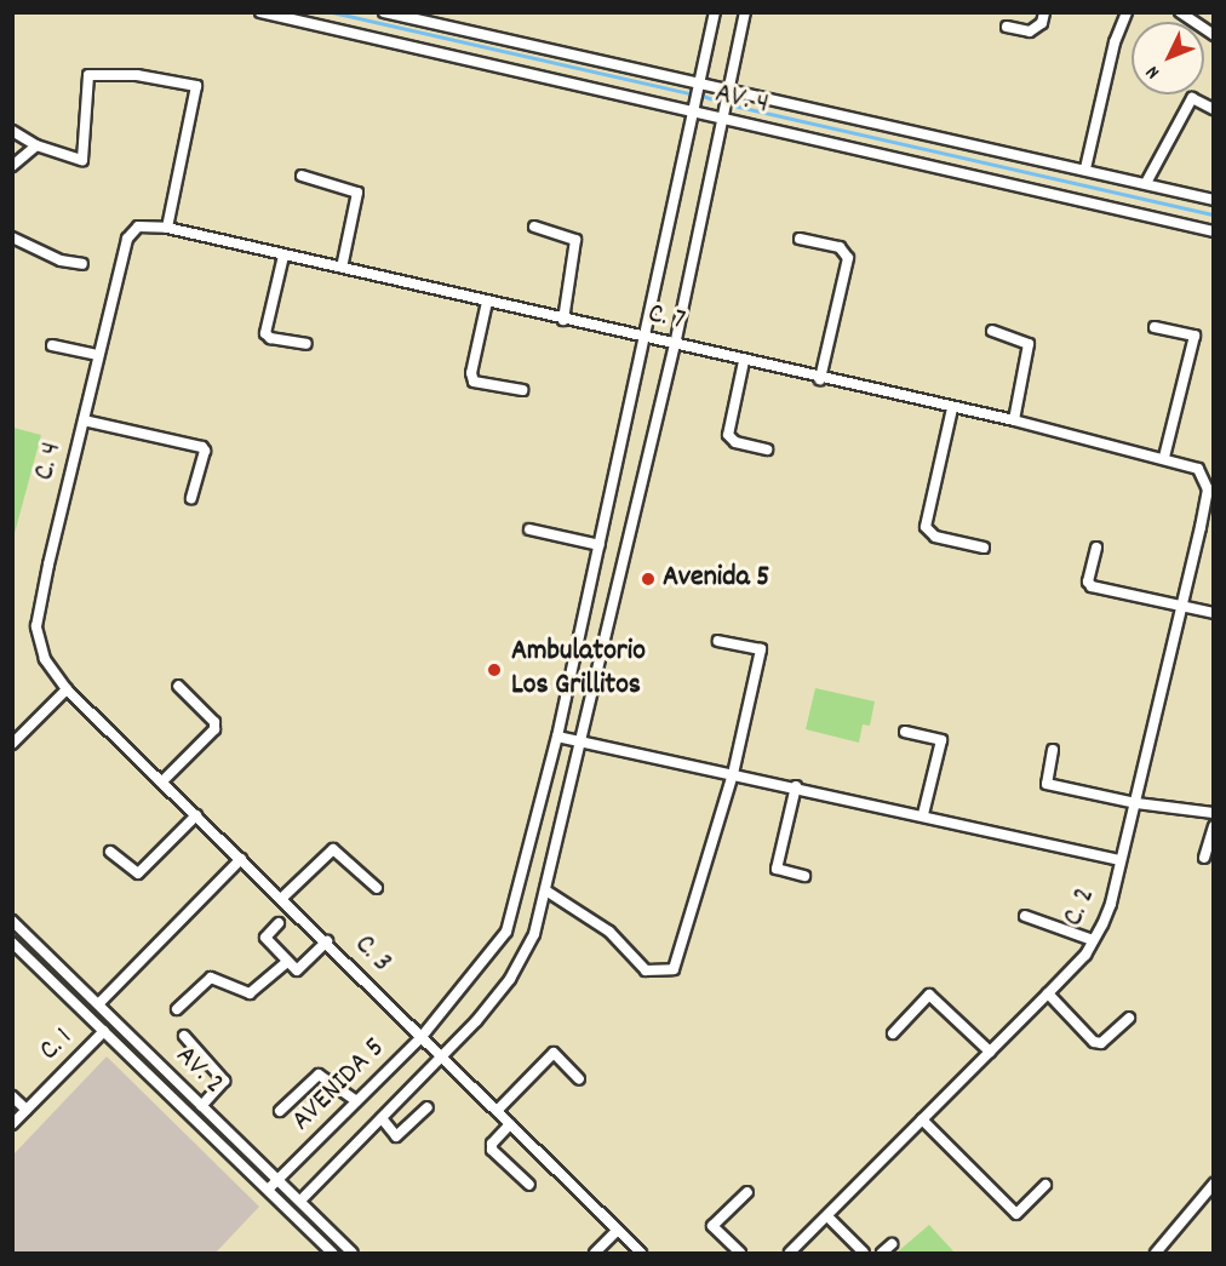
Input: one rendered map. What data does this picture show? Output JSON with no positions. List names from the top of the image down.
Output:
{
  "streets": {
    "street": [
      "AV. 4",
      "C. 7",
      "C. 4",
      "C. 2",
      "C. 3",
      "C. 1",
      "AV. 2",
      "AVENIDA 5"
    ]
  },
  "crossings": [
    ["AV. 4", "AVENIDA 5"],
    ["C. 7", "C. 4"],
    ["C. 7", "C. 2"],
    ["C. 7", "AVENIDA 5"],
    ["C. 4", "C. 3"],
    ["C. 3", "AVENIDA 5"],
    ["C. 1", "AV. 2"],
    ["AV. 2", "AVENIDA 5"]
  ],
  "places": ["Avenida 5", "Ambulatorio Los Grillitos"],
  "north": "bottom left"
}
